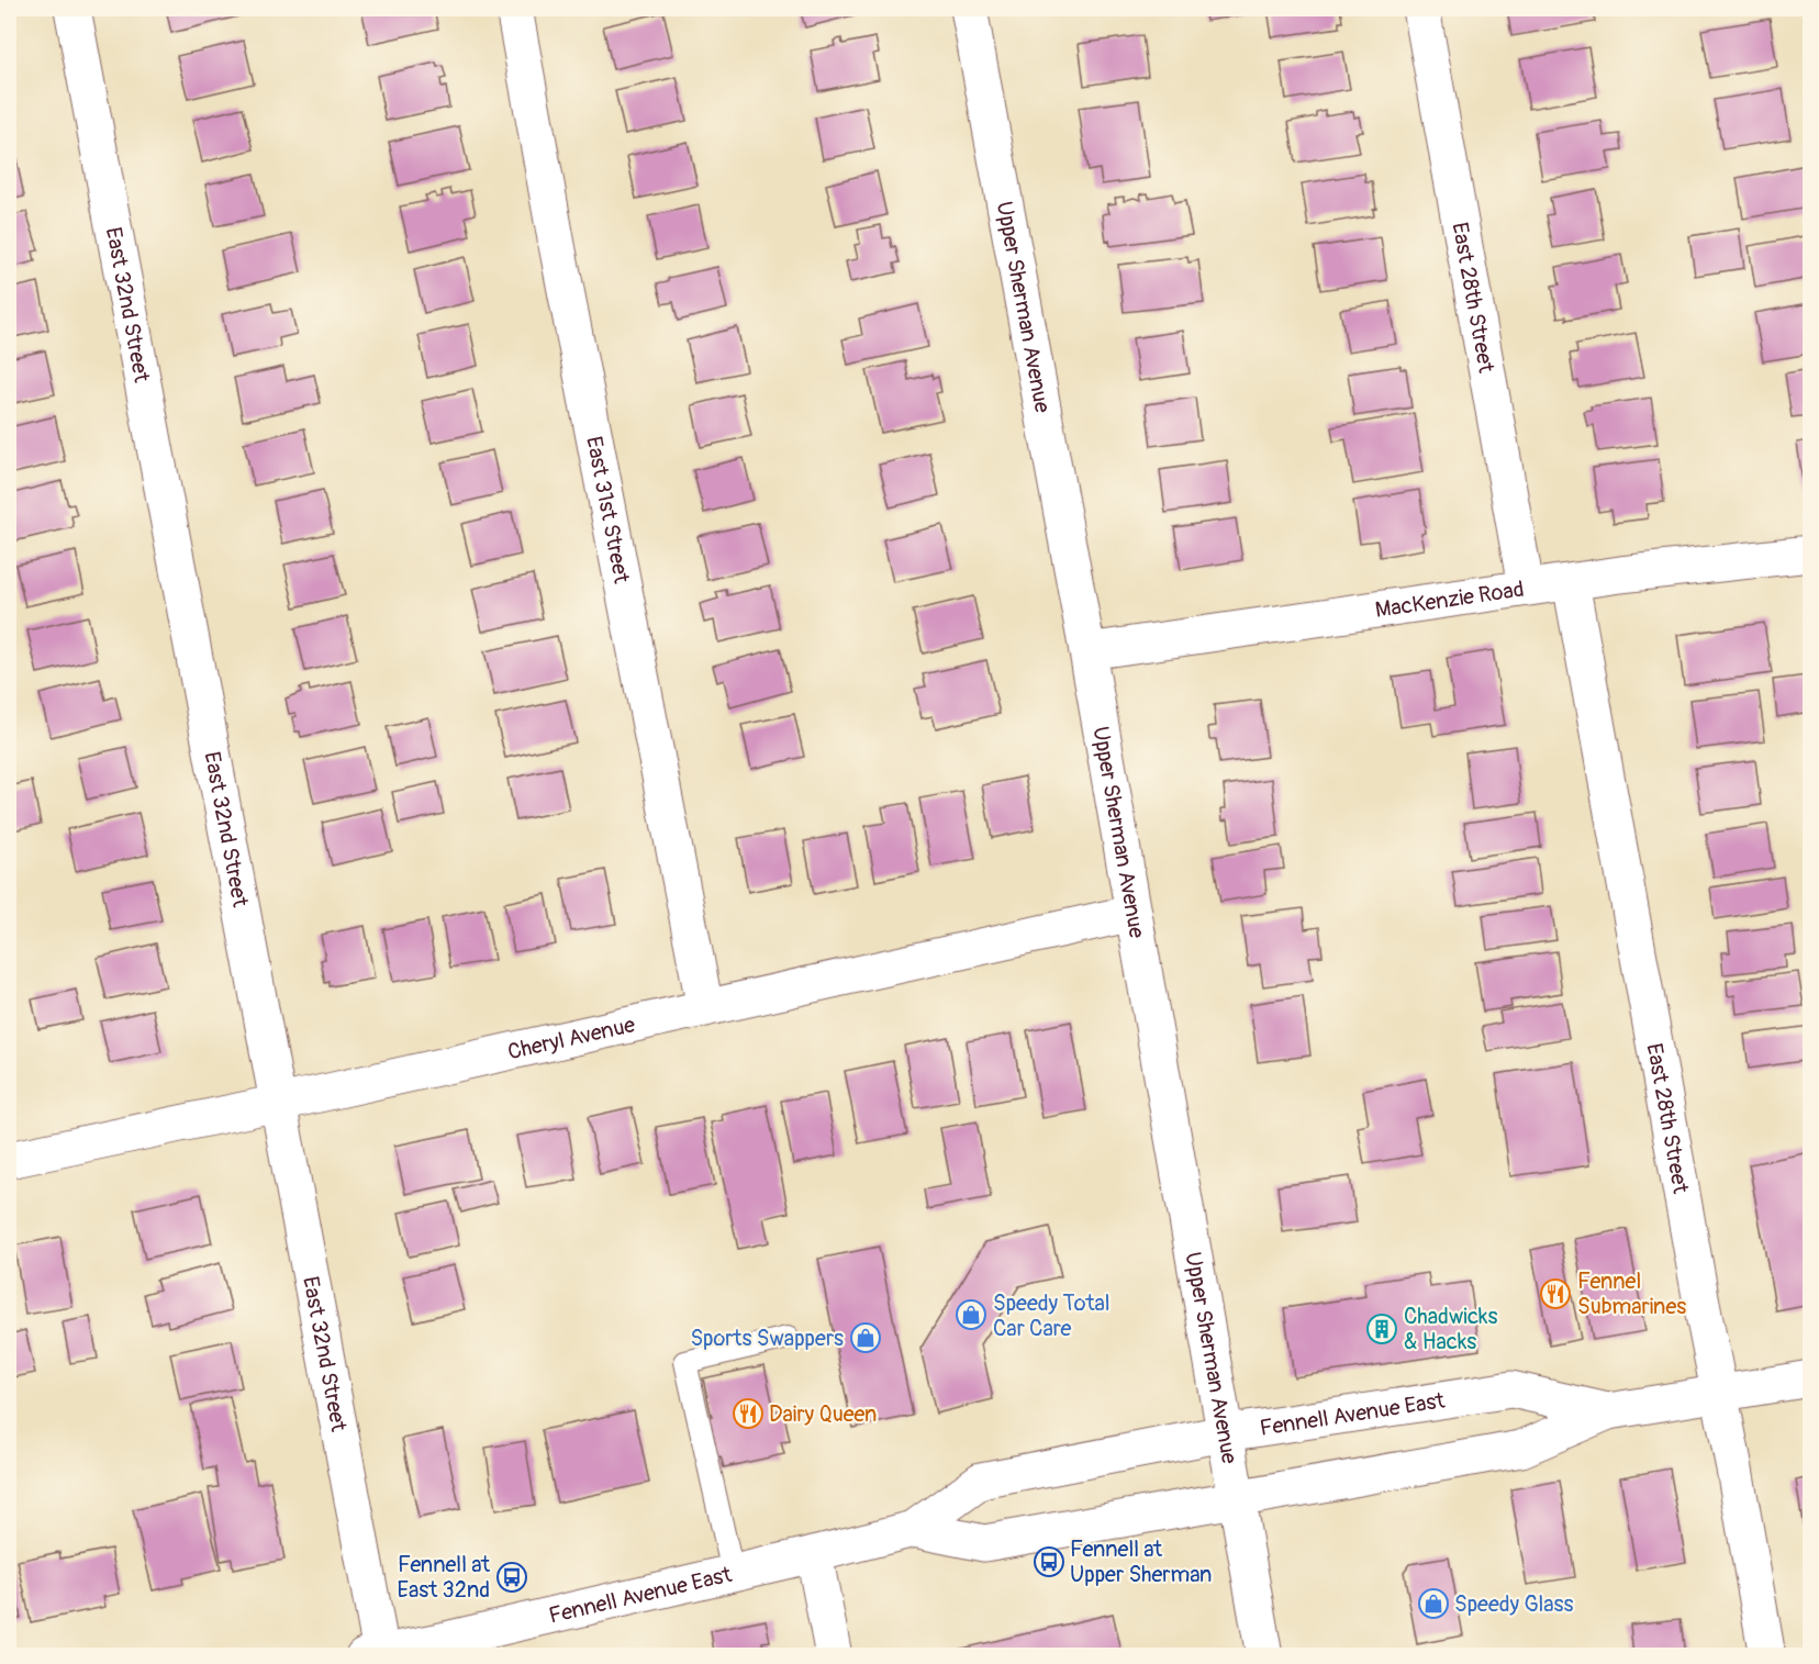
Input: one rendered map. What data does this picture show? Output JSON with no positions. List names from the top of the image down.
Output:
{
  "streets": {
    "street": [
      "East 28th Street",
      "East 32nd Street",
      "Upper Sherman Avenue",
      "East 31st Street",
      "MacKenzie Road",
      "Cheryl Avenue",
      "Fennell Avenue East"
    ]
  },
  "crossings": [
    ["East 28th Street", "MacKenzie Road"],
    ["East 28th Street", "Fennell Avenue East"],
    ["East 32nd Street", "Cheryl Avenue"],
    ["East 32nd Street", "Fennell Avenue East"],
    ["Upper Sherman Avenue", "MacKenzie Road"],
    ["Upper Sherman Avenue", "Cheryl Avenue"],
    ["Upper Sherman Avenue", "Fennell Avenue East"],
    ["East 31st Street", "Cheryl Avenue"]
  ],
  "places": {
    "restaurant": ["Fennel Submarines", "Dairy Queen"],
    "shop": ["Speedy Total Car Care", "Sports Swappers", "Speedy Glass"],
    "building": ["Chadwicks & Hacks"],
    "bus stop": ["Fennell at Upper Sherman", "Fennell at East 32nd"]
  }
}
